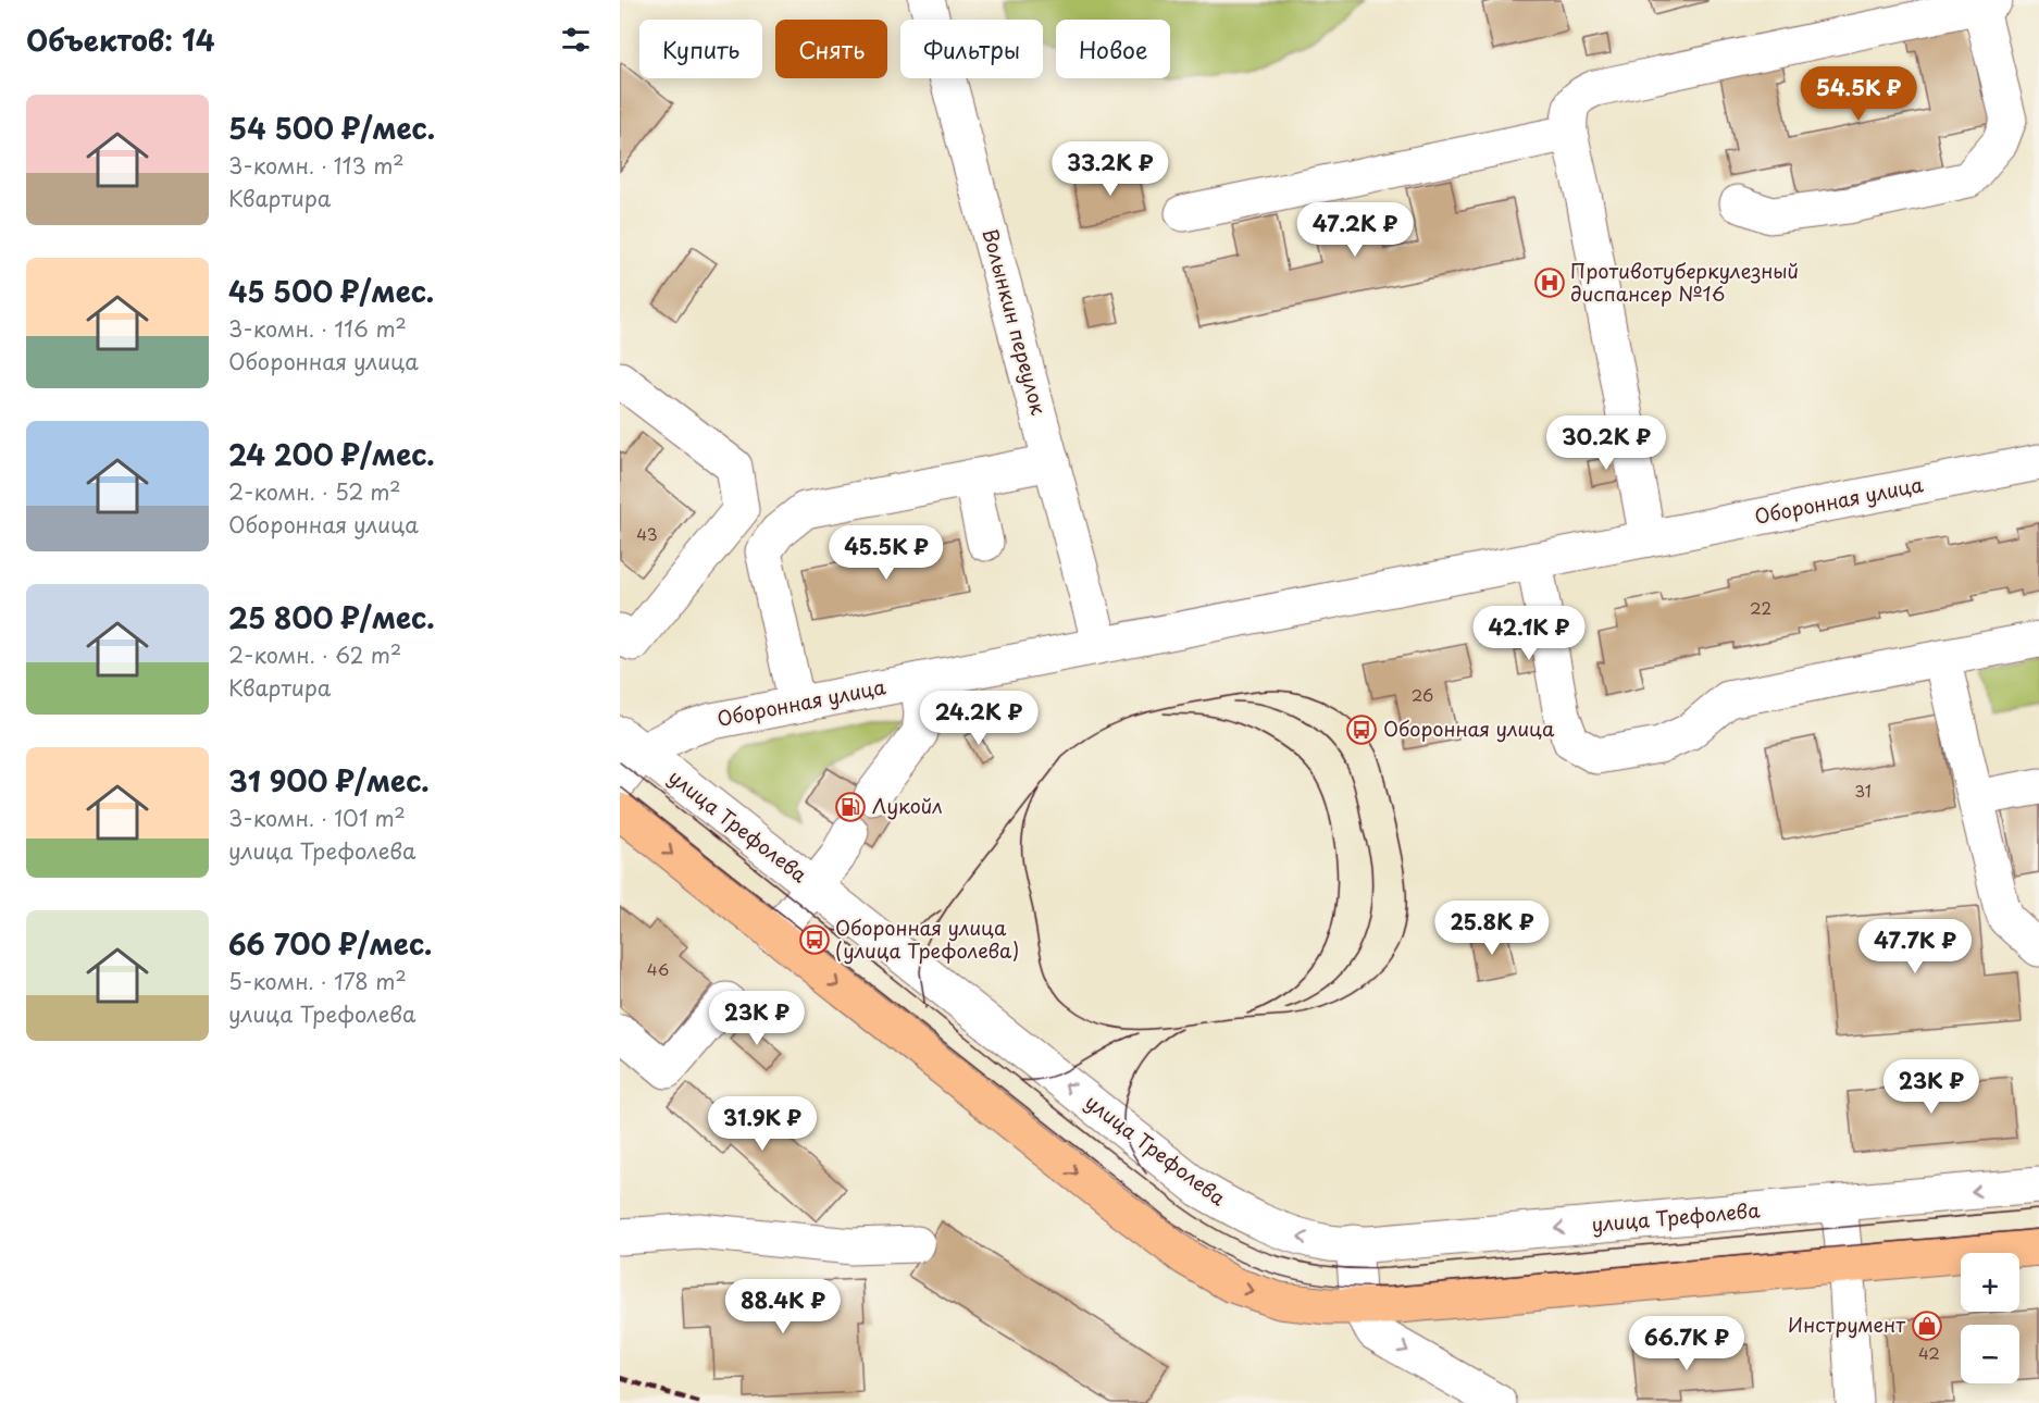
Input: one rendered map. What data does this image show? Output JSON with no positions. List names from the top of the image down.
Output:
{
  "streets": {
    "street": ["Волынкин переулок", "Оборонная улица", "улица Трефолева"]
  },
  "crossings": [
    ["Волынкин переулок", "Оборонная улица"],
    ["Оборонная улица", "улица Трефолева"]
  ],
  "one_way": ["улица Трефолева"],
  "places": {
    "hospital": ["Противотуберкулезный диспансер №16"],
    "bus stop": ["Оборонная улица", "Оборонная улица (улица Трефолева)"],
    "fuel station": ["Лукойл"],
    "shop": ["Инструмент"]
  },
  "house_numbers": [
    "43",
    "22",
    "26",
    "31",
    "46",
    "42"
  ],
  "page": {
    "heading": "Объектов: 14",
    "chip": [
      "Купить",
      "Снять",
      "Фильтры",
      "Новое"
    ],
    "price": [
      "54.5K ₽",
      "33.2K ₽",
      "47.2K ₽",
      "30.2K ₽",
      "45.5K ₽",
      "42.1K ₽",
      "24.2K ₽",
      "25.8K ₽",
      "47.7K ₽",
      "23K ₽",
      "23K ₽",
      "31.9K ₽",
      "88.4K ₽",
      "66.7K ₽"
    ],
    "list": [
      {
        "name": "54 500 ₽/мес.",
        "note": "3-комн. · 113 m² · Квартира"
      },
      {
        "name": "45 500 ₽/мес.",
        "note": "3-комн. · 116 m² · Оборонная улица"
      },
      {
        "name": "24 200 ₽/мес.",
        "note": "2-комн. · 52 m² · Оборонная улица"
      },
      {
        "name": "25 800 ₽/мес.",
        "note": "2-комн. · 62 m² · Квартира"
      },
      {
        "name": "31 900 ₽/мес.",
        "note": "3-комн. · 101 m² · улица Трефолева"
      },
      {
        "name": "66 700 ₽/мес.",
        "note": "5-комн. · 178 m² · улица Трефолева"
      }
    ],
    "map_buttons": ["+", "−"]
  }
}
